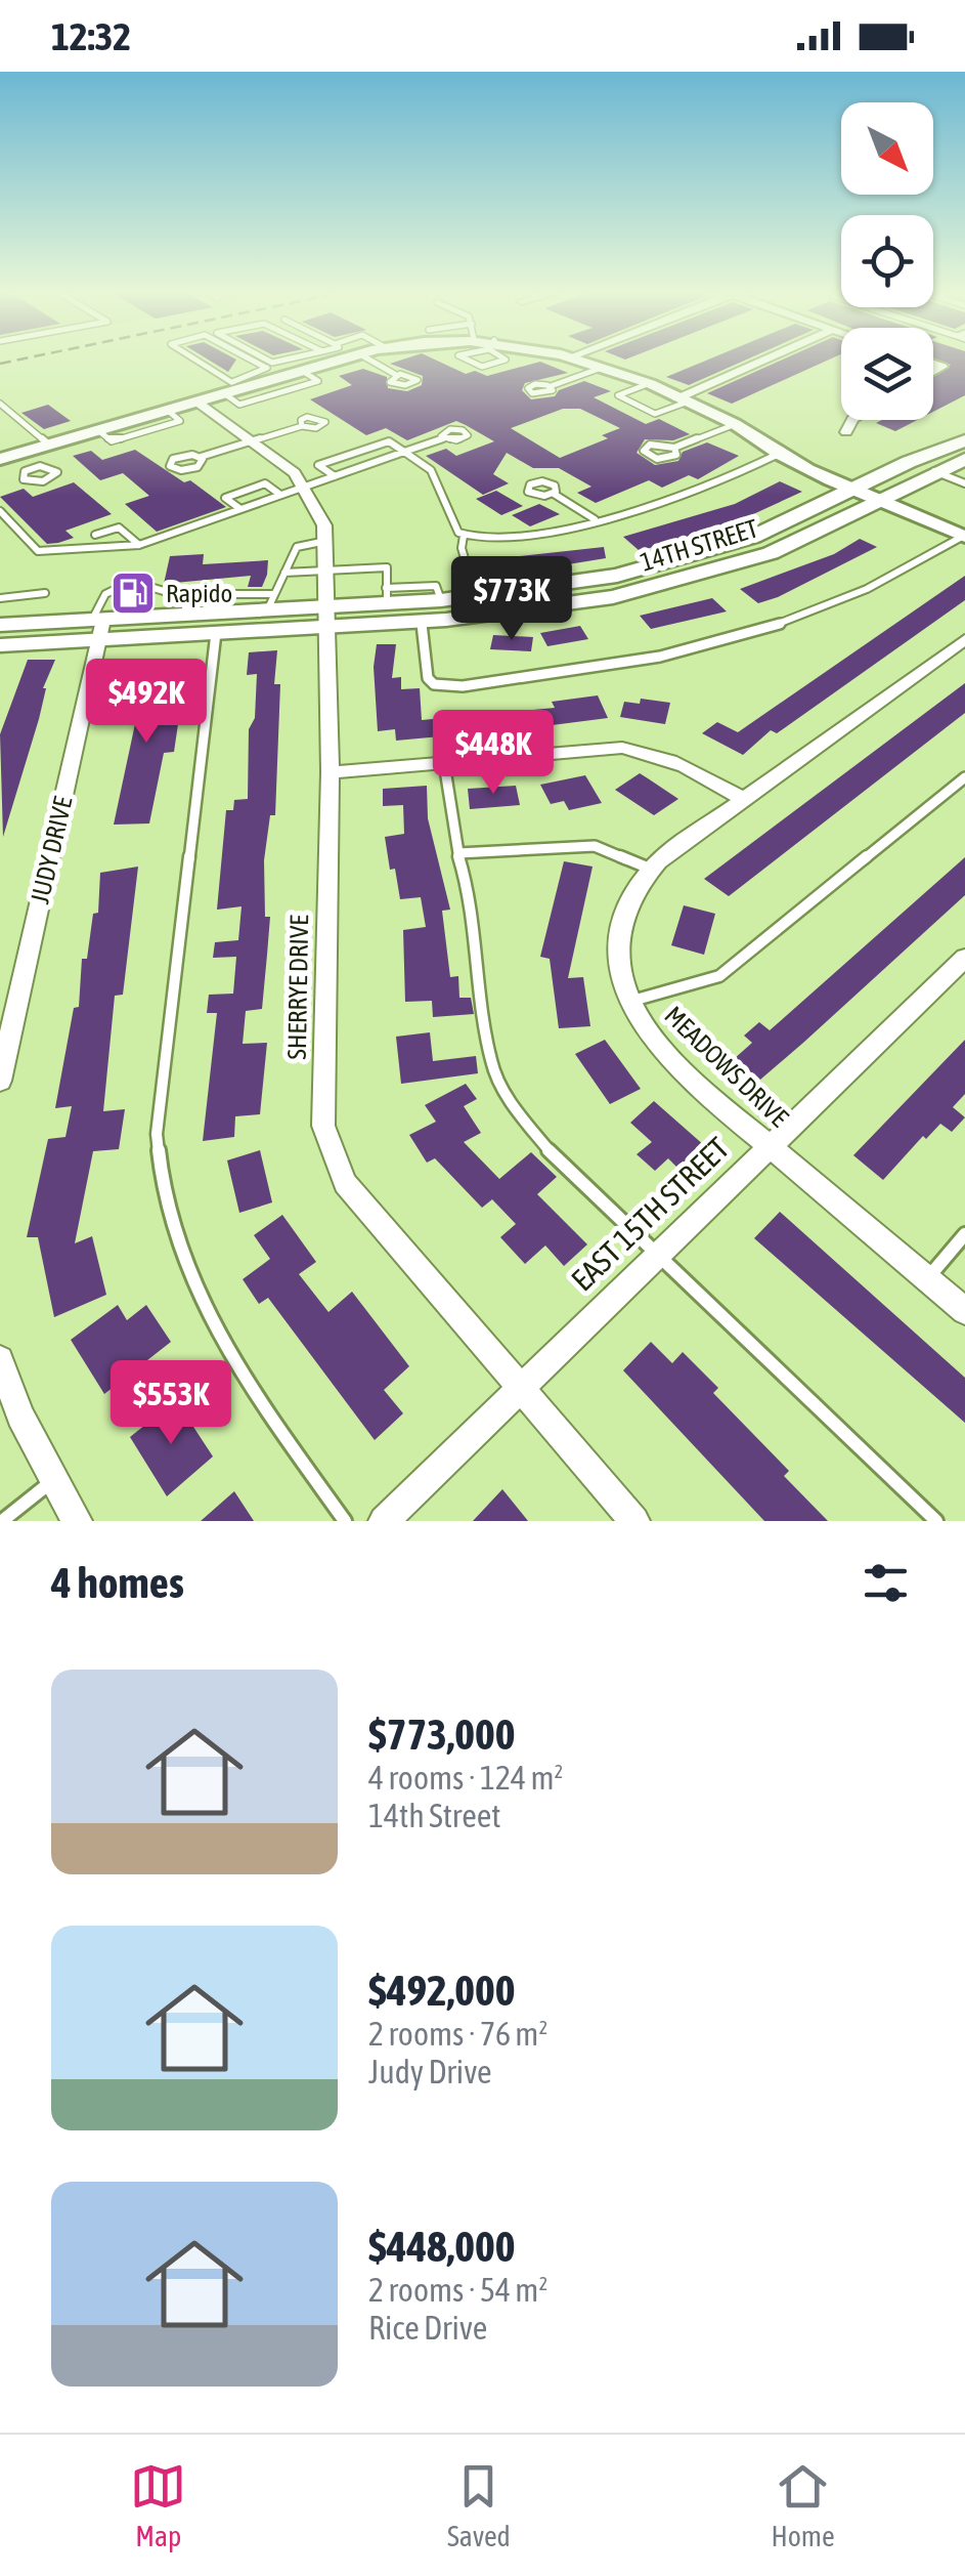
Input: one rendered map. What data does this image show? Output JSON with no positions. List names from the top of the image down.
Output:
{
  "streets": {
    "main road": ["14TH STREET"],
    "street": [
      "JUDY DRIVE",
      "SHERRYE DRIVE",
      "MEADOWS DRIVE",
      "EAST 15TH STREET"
    ]
  },
  "crossings": [
    ["14TH STREET", "JUDY DRIVE"],
    ["14TH STREET", "SHERRYE DRIVE"],
    ["SHERRYE DRIVE", "EAST 15TH STREET"],
    ["MEADOWS DRIVE", "EAST 15TH STREET"]
  ],
  "places": {
    "fuel station": ["Rapido"]
  },
  "north": "bottom right",
  "page": {
    "status": "12:32",
    "price": [
      "$773K",
      "$492K",
      "$448K",
      "$553K"
    ],
    "heading": "4 homes",
    "list": [
      {
        "name": "$773,000",
        "note": "4 rooms · 124 m² · 14th Street"
      },
      {
        "name": "$492,000",
        "note": "2 rooms · 76 m² · Judy Drive"
      },
      {
        "name": "$448,000",
        "note": "2 rooms · 54 m² · Rice Drive"
      }
    ],
    "tabs": ["Map", "Saved", "Home"]
  }
}
